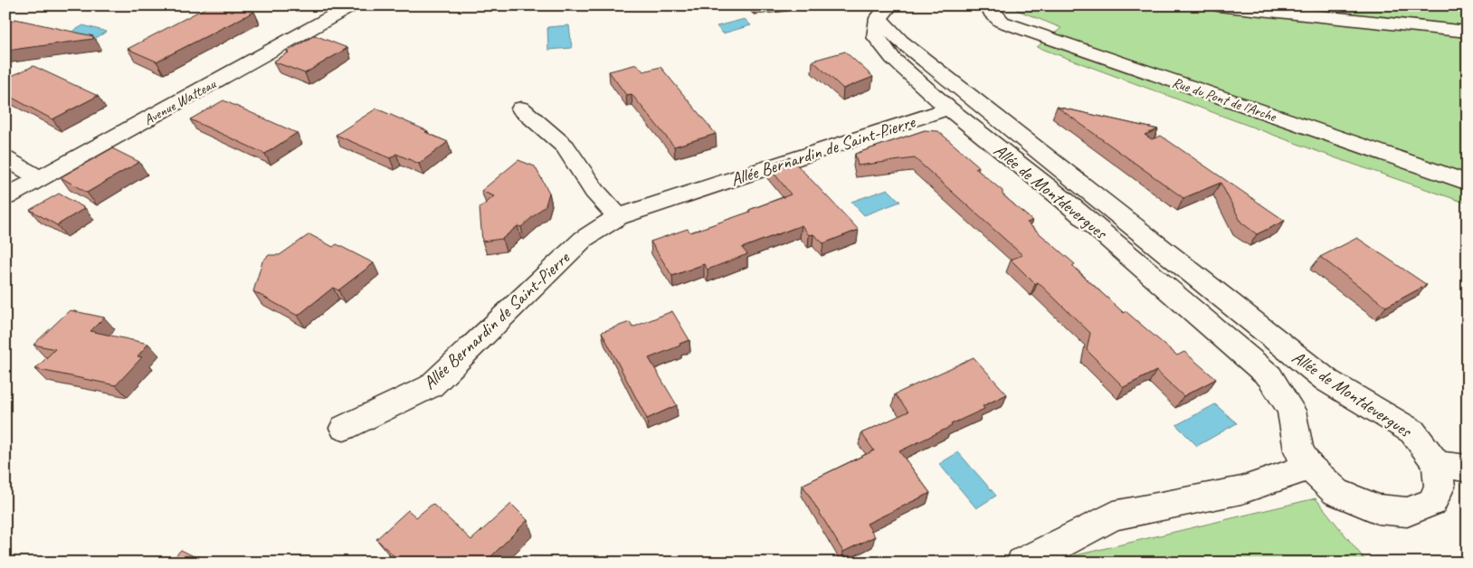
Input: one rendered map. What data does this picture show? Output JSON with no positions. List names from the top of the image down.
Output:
{
  "streets": {
    "street": [
      "Rue du Pont de l'Arche",
      "Avenue Watteau",
      "Allée Bernardin de Saint-Pierre",
      "Allée de Montdevergues"
    ]
  },
  "crossings": [
    ["Allée Bernardin de Saint-Pierre", "Allée de Montdevergues"]
  ]
}
